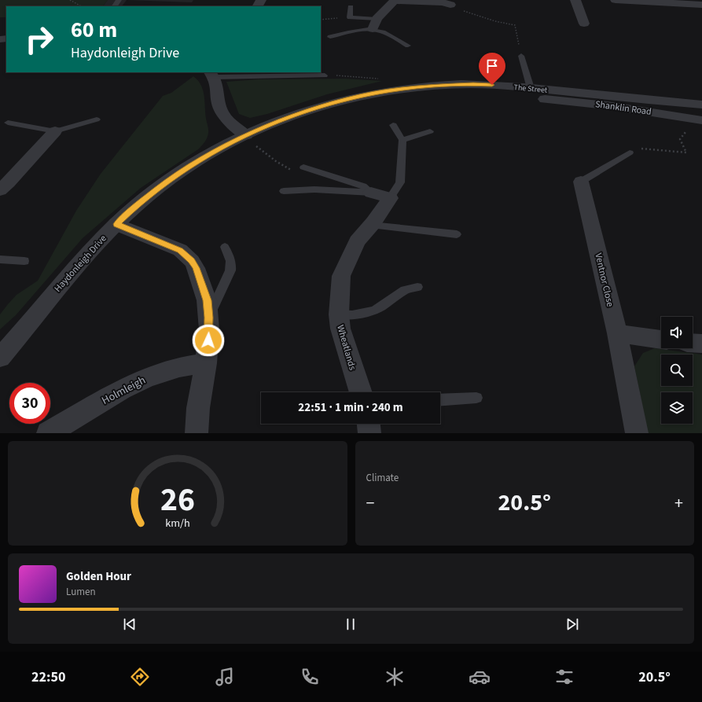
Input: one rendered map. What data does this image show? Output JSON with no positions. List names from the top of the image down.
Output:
{
  "streets": {
    "street": [
      "The Street",
      "Shanklin Road",
      "Haydonleigh Drive",
      "Ventnor Close",
      "Wheatlands",
      "Holmleigh"
    ]
  },
  "crossings": [
    ["The Street", "Haydonleigh Drive"]
  ],
  "page": {
    "turn": ["60 m", "Haydonleigh Drive"],
    "limit": "30",
    "trip": "22:51 · 1 min · 240 m",
    "tile": "Climate",
    "heat": ["−", "20.5°", "+"],
    "song": ["Golden Hour", "Lumen"],
    "tabs": ["22:50", "20.5°"],
    "gauge": ["26", "km/h"]
  }
}
